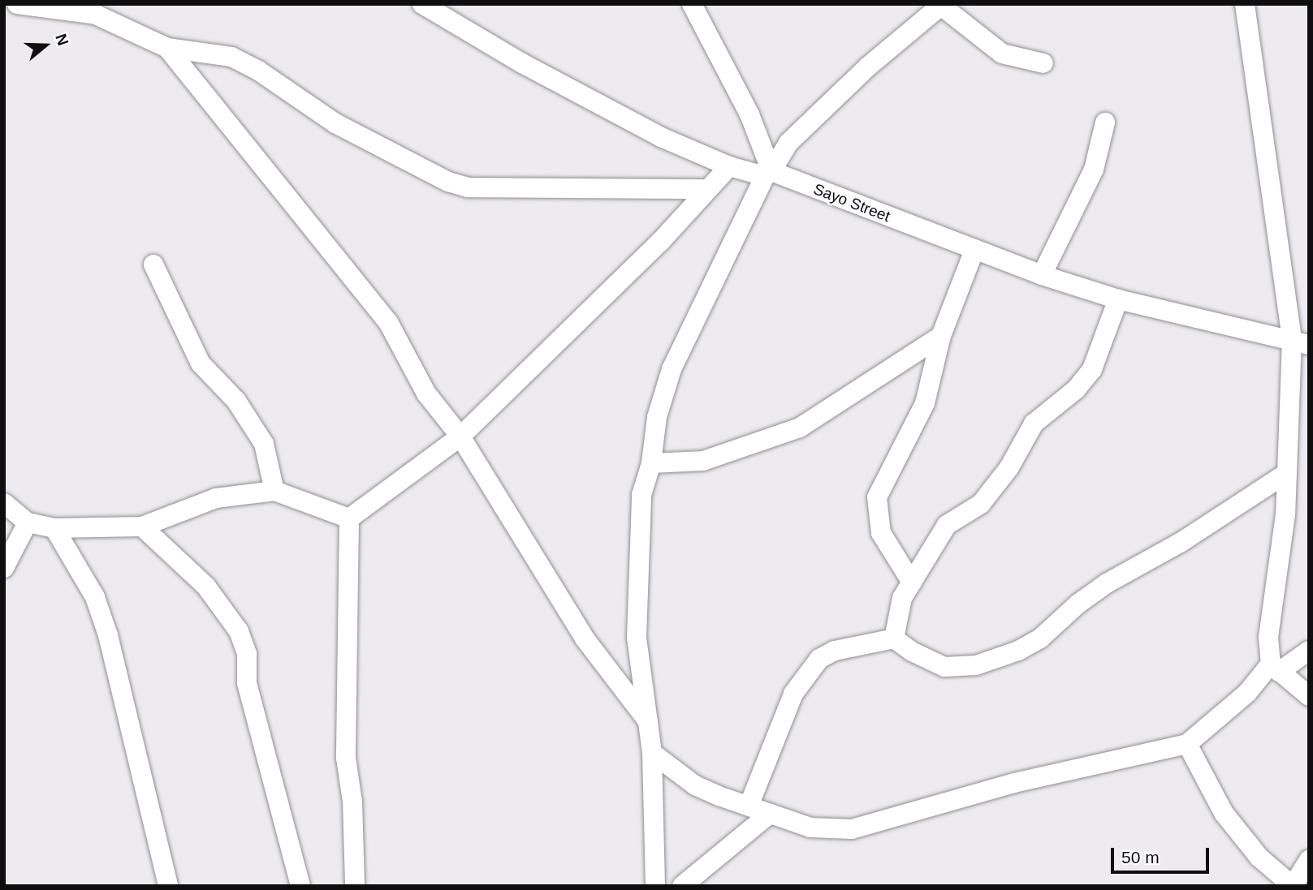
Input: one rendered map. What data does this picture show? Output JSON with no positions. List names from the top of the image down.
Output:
{
  "streets": {
    "street": ["Sayo Street"]
  },
  "scale_bar": "50 m",
  "north": "right"
}
